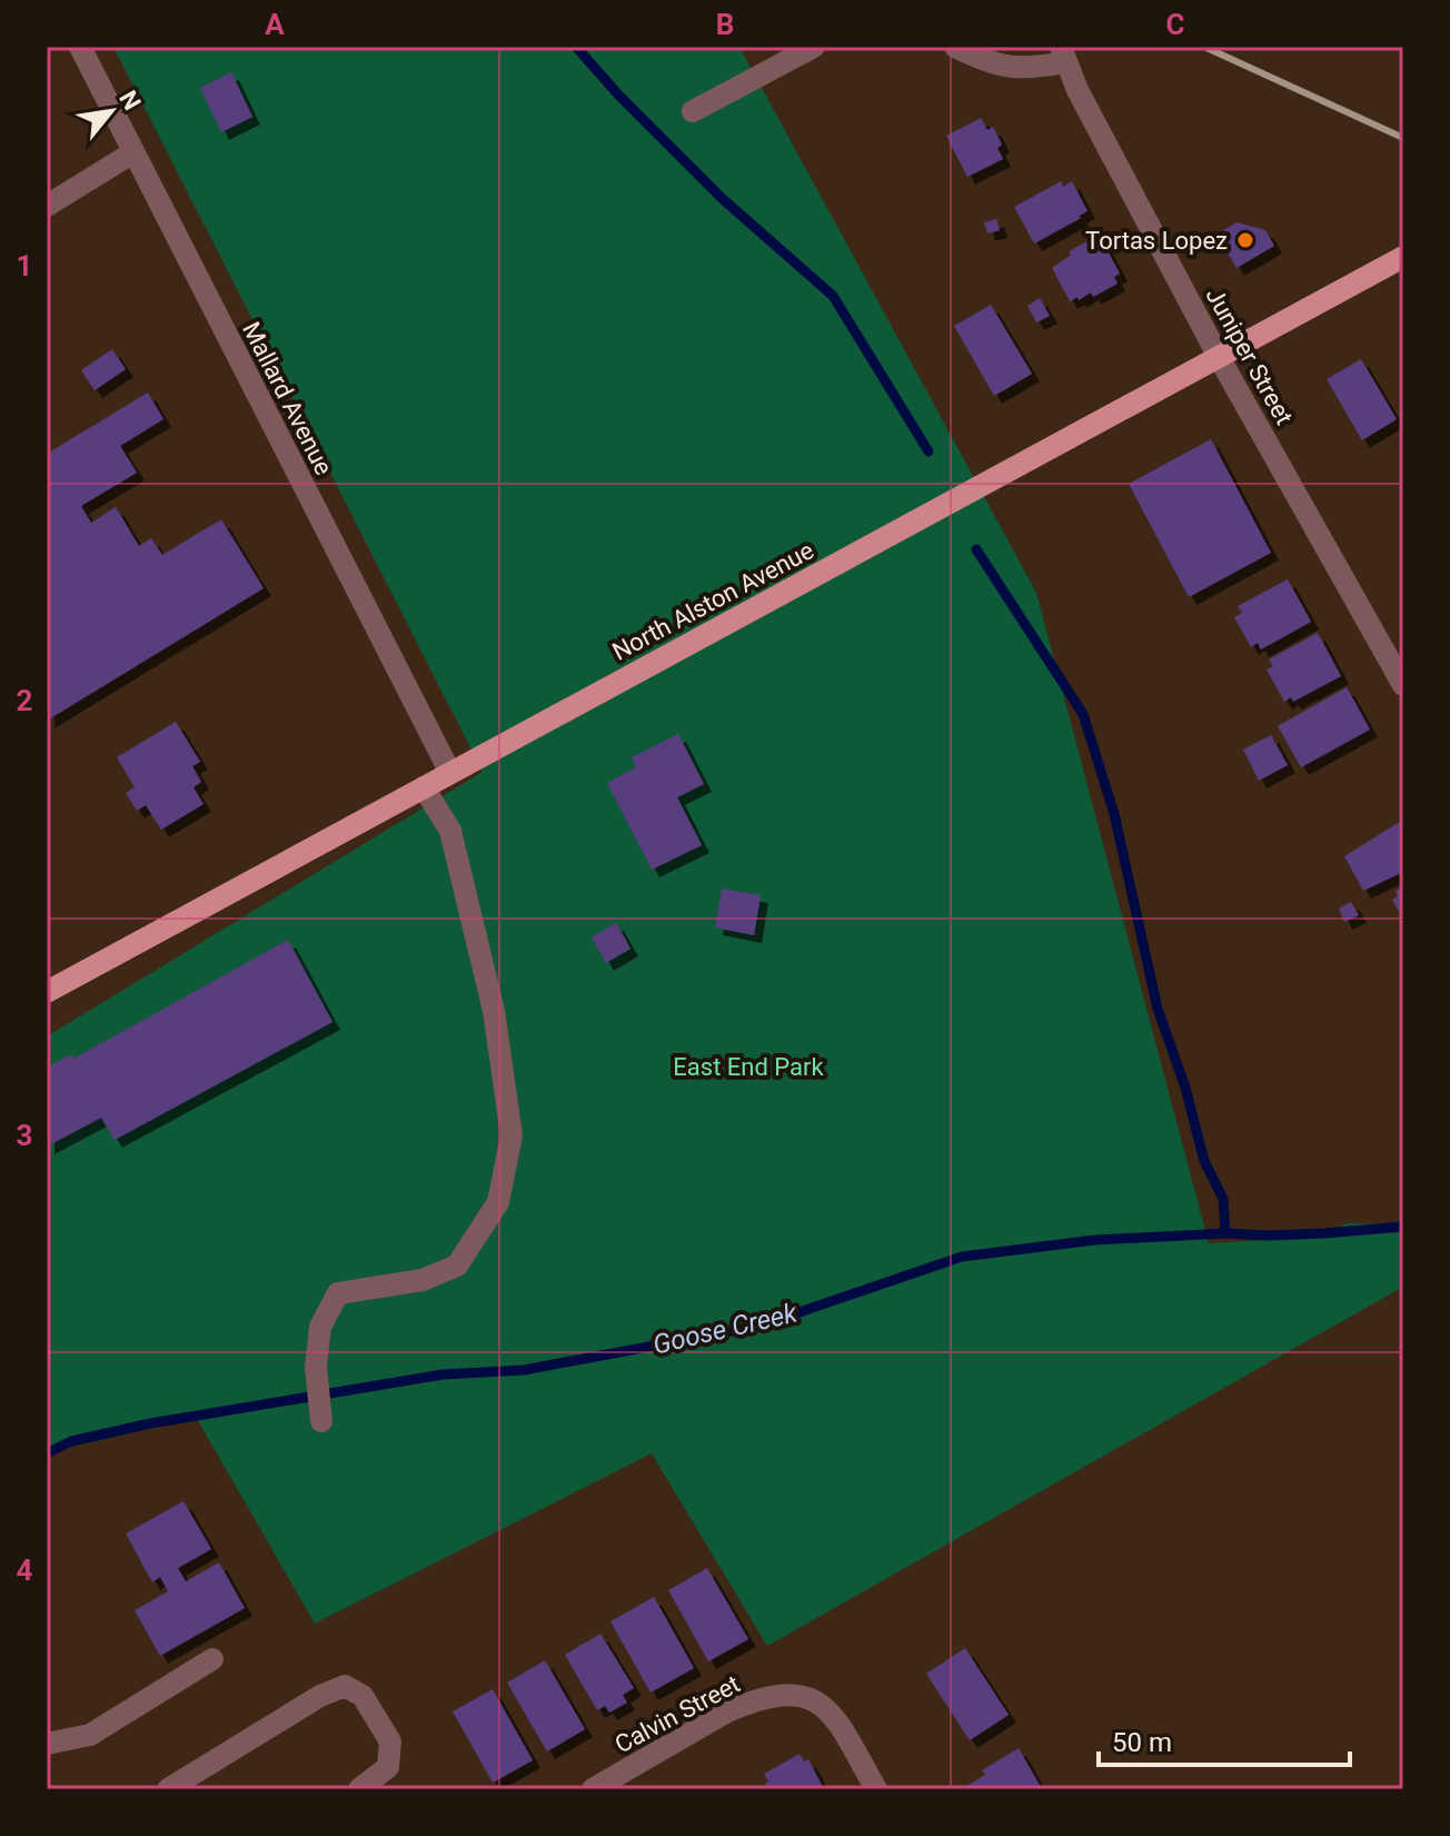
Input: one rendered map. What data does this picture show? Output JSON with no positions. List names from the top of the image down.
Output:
{
  "streets": {
    "main road": ["North Alston Avenue"],
    "street": ["Juniper Street", "Mallard Avenue", "Calvin Street"]
  },
  "crossings": [
    ["Juniper Street", "North Alston Avenue"],
    ["Mallard Avenue", "North Alston Avenue"]
  ],
  "water": ["Goose Creek"],
  "parks": ["East End Park"],
  "places": ["Tortas Lopez"],
  "scale_bar": "50 m",
  "north": "top right",
  "grid": {
    "columns": ["A", "B", "C"],
    "rows": [
      "1",
      "2",
      "3",
      "4"
    ]
  }
}
